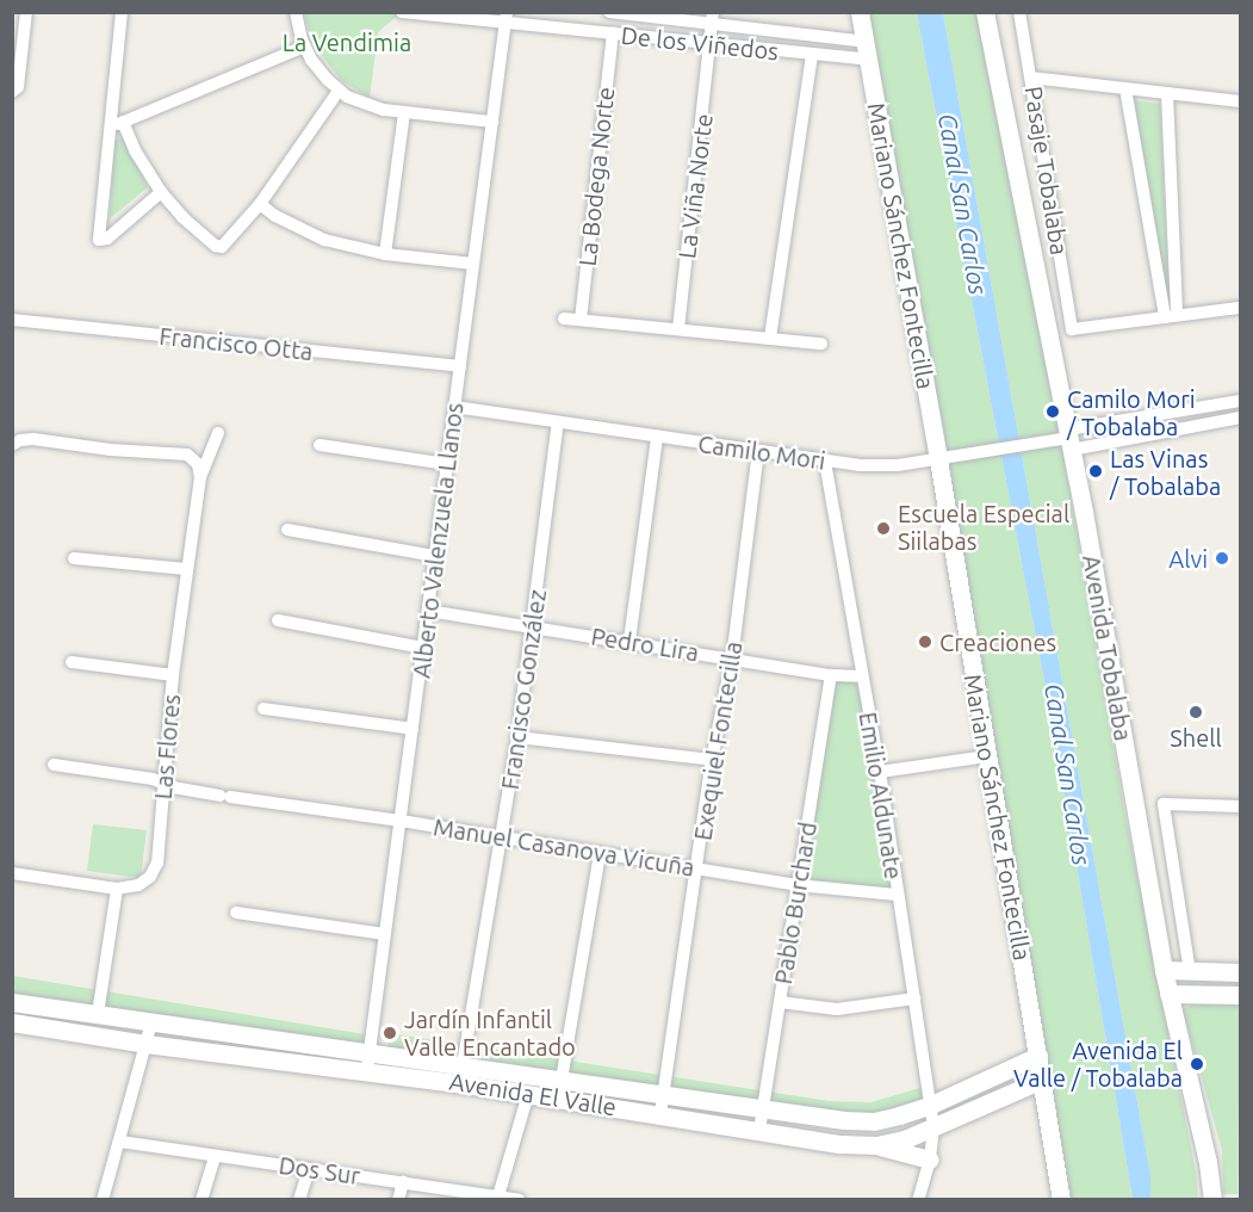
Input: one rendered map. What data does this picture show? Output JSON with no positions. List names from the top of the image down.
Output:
{
  "streets": {
    "street": [
      "De los Viñedos",
      "Pasaje Tobalaba",
      "La Bodega Norte",
      "La Viña Norte",
      "Mariano Sánchez Fontecilla",
      "Francisco Otta",
      "Camilo Mori",
      "Alberto Valenzuela Llanos",
      "Pedro Lira",
      "Avenida Tobalaba",
      "Francisco González",
      "Exequiel Fontecilla",
      "Las Flores",
      "Emilio Aldunate",
      "Manuel Casanova Vicuña",
      "Pablo Burchard",
      "Avenida El Valle",
      "Dos Sur"
    ]
  },
  "crossings": [
    ["De los Viñedos", "La Bodega Norte"],
    ["De los Viñedos", "La Viña Norte"],
    ["De los Viñedos", "Mariano Sánchez Fontecilla"],
    ["De los Viñedos", "Alberto Valenzuela Llanos"],
    ["Mariano Sánchez Fontecilla", "Camilo Mori"],
    ["Mariano Sánchez Fontecilla", "Avenida El Valle"],
    ["Francisco Otta", "Alberto Valenzuela Llanos"],
    ["Camilo Mori", "Alberto Valenzuela Llanos"],
    ["Camilo Mori", "Avenida Tobalaba"],
    ["Camilo Mori", "Francisco González"],
    ["Camilo Mori", "Exequiel Fontecilla"],
    ["Camilo Mori", "Emilio Aldunate"],
    ["Alberto Valenzuela Llanos", "Pedro Lira"],
    ["Alberto Valenzuela Llanos", "Manuel Casanova Vicuña"],
    ["Alberto Valenzuela Llanos", "Avenida El Valle"],
    ["Pedro Lira", "Francisco González"],
    ["Pedro Lira", "Exequiel Fontecilla"],
    ["Pedro Lira", "Emilio Aldunate"],
    ["Pedro Lira", "Pablo Burchard"],
    ["Francisco González", "Manuel Casanova Vicuña"],
    ["Francisco González", "Avenida El Valle"],
    ["Exequiel Fontecilla", "Manuel Casanova Vicuña"],
    ["Exequiel Fontecilla", "Avenida El Valle"],
    ["Las Flores", "Manuel Casanova Vicuña"],
    ["Emilio Aldunate", "Manuel Casanova Vicuña"],
    ["Emilio Aldunate", "Avenida El Valle"],
    ["Manuel Casanova Vicuña", "Pablo Burchard"],
    ["Pablo Burchard", "Avenida El Valle"]
  ],
  "water": ["Canal San Carlos"],
  "parks": ["La Vendimia"],
  "places": [
    "Camilo Mori / Tobalaba",
    "Las Vinas / Tobalaba",
    "Escuela Especial Siilabas",
    "Alvi",
    "Creaciones",
    "Shell",
    "Jardín Infantil Valle Encantado",
    "Avenida El Valle / Tobalaba"
  ]
}
